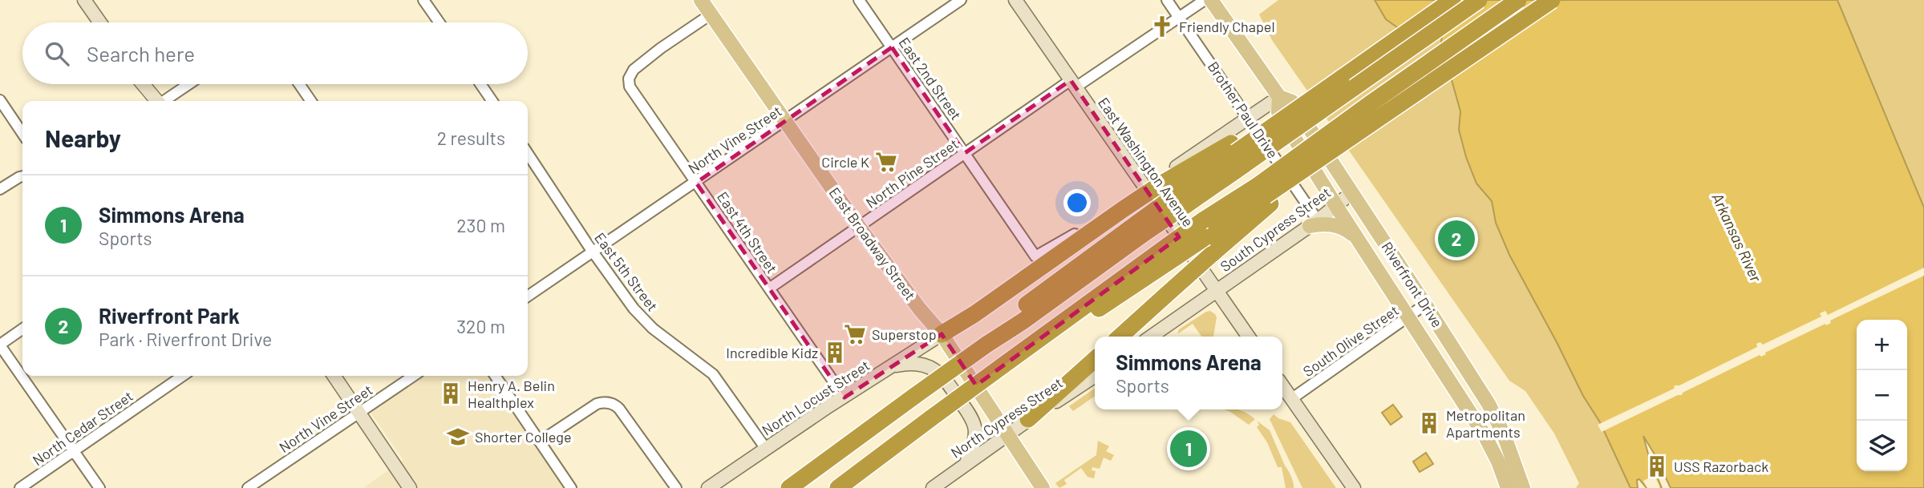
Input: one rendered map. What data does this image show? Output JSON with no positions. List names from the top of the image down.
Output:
{
  "streets": {
    "main road": [
      "East Washington Avenue",
      "South Cypress Street",
      "East Broadway Street",
      "Riverfront Drive",
      "North Locust Street",
      "North Cypress Street"
    ],
    "street": [
      "East 2nd Street",
      "Brother Paul Drive",
      "North Vine Street",
      "North Pine Street",
      "East 4th Street",
      "East 5th Street",
      "South Olive Street",
      "North Cedar Street"
    ]
  },
  "crossings": [
    ["East 2nd Street", "North Vine Street"],
    ["East 2nd Street", "East Washington Avenue"],
    ["East 2nd Street", "North Pine Street"],
    ["Brother Paul Drive", "North Pine Street"],
    ["Brother Paul Drive", "South Cypress Street"],
    ["North Vine Street", "East 4th Street"],
    ["North Vine Street", "East Broadway Street"],
    ["North Vine Street", "East 5th Street"],
    ["East Washington Avenue", "North Pine Street"],
    ["East Washington Avenue", "South Cypress Street"],
    ["North Pine Street", "East 4th Street"],
    ["North Pine Street", "East Broadway Street"],
    ["South Cypress Street", "Riverfront Drive"],
    ["East 4th Street", "East Broadway Street"],
    ["East 4th Street", "North Locust Street"],
    ["East Broadway Street", "North Locust Street"],
    ["East Broadway Street", "North Cypress Street"],
    ["East 5th Street", "North Locust Street"],
    ["Riverfront Drive", "South Olive Street"]
  ],
  "water": ["Arkansas River"],
  "places": {
    "church": ["Friendly Chapel"],
    "supermarket": ["Circle K", "Superstop"],
    "building": [
      "Incredible Kidz",
      "Henry A. Belin Healthplex",
      "Metropolitan Apartments",
      "USS Razorback"
    ],
    "school or university": ["Shorter College"]
  },
  "page": {
    "search": "Search here",
    "heading": ["Nearby", "2 results"],
    "list": [
      {
        "mark": "1",
        "name": "Simmons Arena",
        "note": "Sports",
        "value": "230 m"
      },
      {
        "mark": "2",
        "name": "Riverfront Park",
        "note": "Park · Riverfront Drive",
        "value": "320 m"
      }
    ],
    "pins": ["2", "1"],
    "map_buttons": ["+", "−"],
    "popup": ["Simmons Arena", "Sports"]
  }
}
